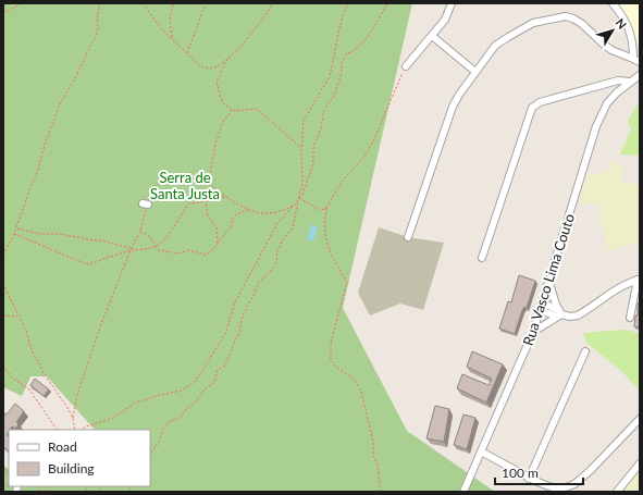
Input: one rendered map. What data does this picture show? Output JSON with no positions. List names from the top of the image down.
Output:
{
  "streets": {
    "street": ["Rua Vasco Lima Couto"]
  },
  "parks": ["Serra de Santa Justa"],
  "legend": ["Road", "Building"],
  "scale_bar": "100 m",
  "north": "top right"
}
